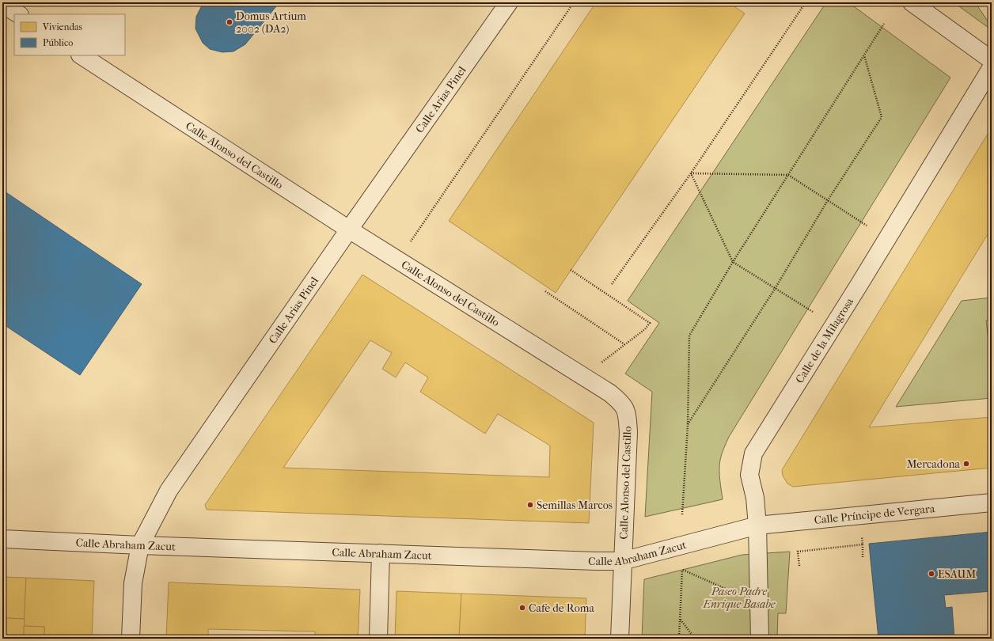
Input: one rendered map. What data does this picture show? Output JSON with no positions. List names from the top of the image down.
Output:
{
  "streets": {
    "street": [
      "Calle Arias Pinel",
      "Calle Alonso del Castillo",
      "Calle de la Milagrosa",
      "Calle Príncipe de Vergara",
      "Calle Abraham Zacut"
    ]
  },
  "crossings": [
    ["Calle Arias Pinel", "Calle Alonso del Castillo"],
    ["Calle Arias Pinel", "Calle Abraham Zacut"],
    ["Calle Alonso del Castillo", "Calle Abraham Zacut"],
    ["Calle de la Milagrosa", "Calle Príncipe de Vergara"],
    ["Calle de la Milagrosa", "Calle Abraham Zacut"],
    ["Calle Príncipe de Vergara", "Calle Abraham Zacut"]
  ],
  "parks": ["Paseo Padre Enrique Basabe"],
  "places": [
    "Domus Artium 2002 (DA2)",
    "Mercadona",
    "Semillas Marcos",
    "ESAUM",
    "Cafe de Roma"
  ],
  "legend": ["Viviendas", "Público"]
}
